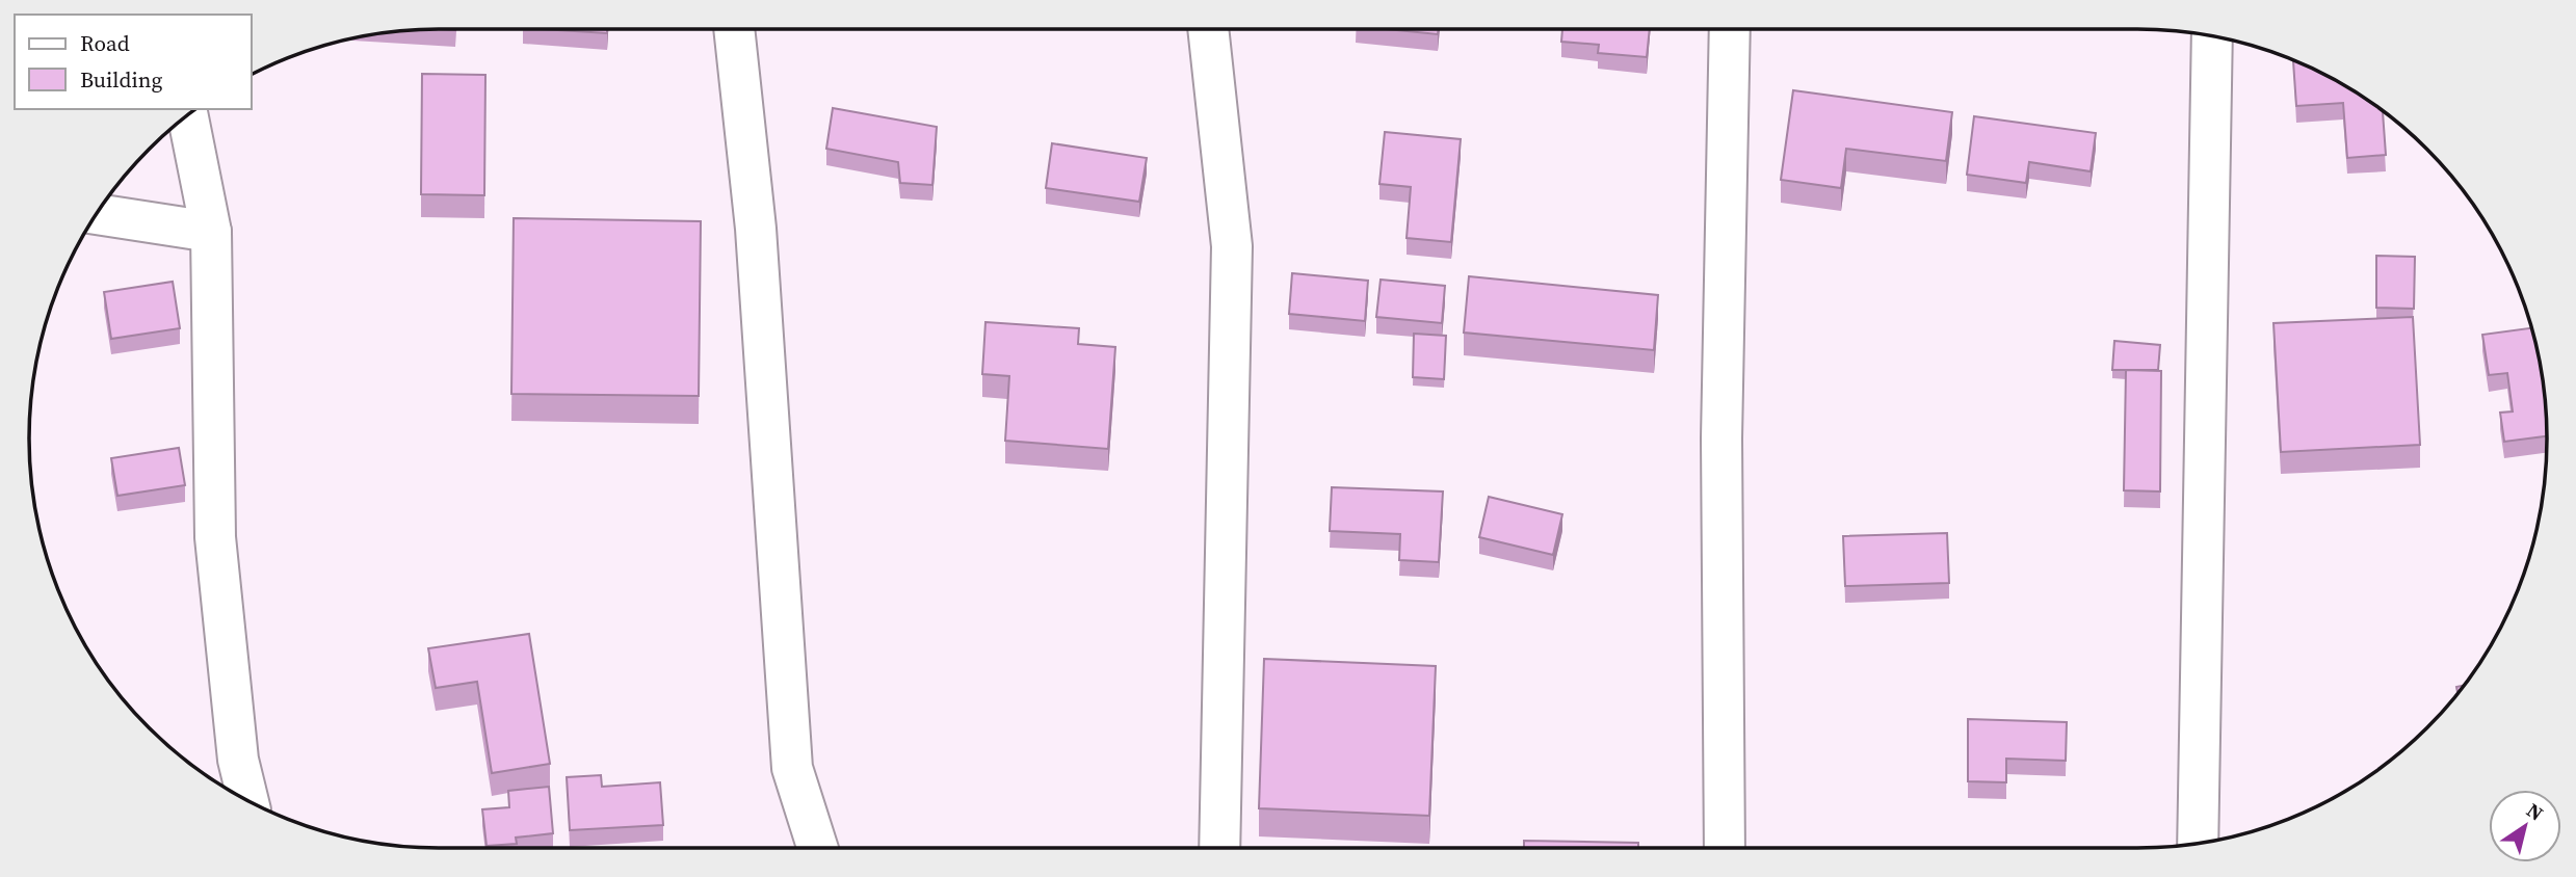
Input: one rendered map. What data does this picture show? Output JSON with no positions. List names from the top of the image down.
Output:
{
  "legend": ["Road", "Building"],
  "north": "top right"
}
